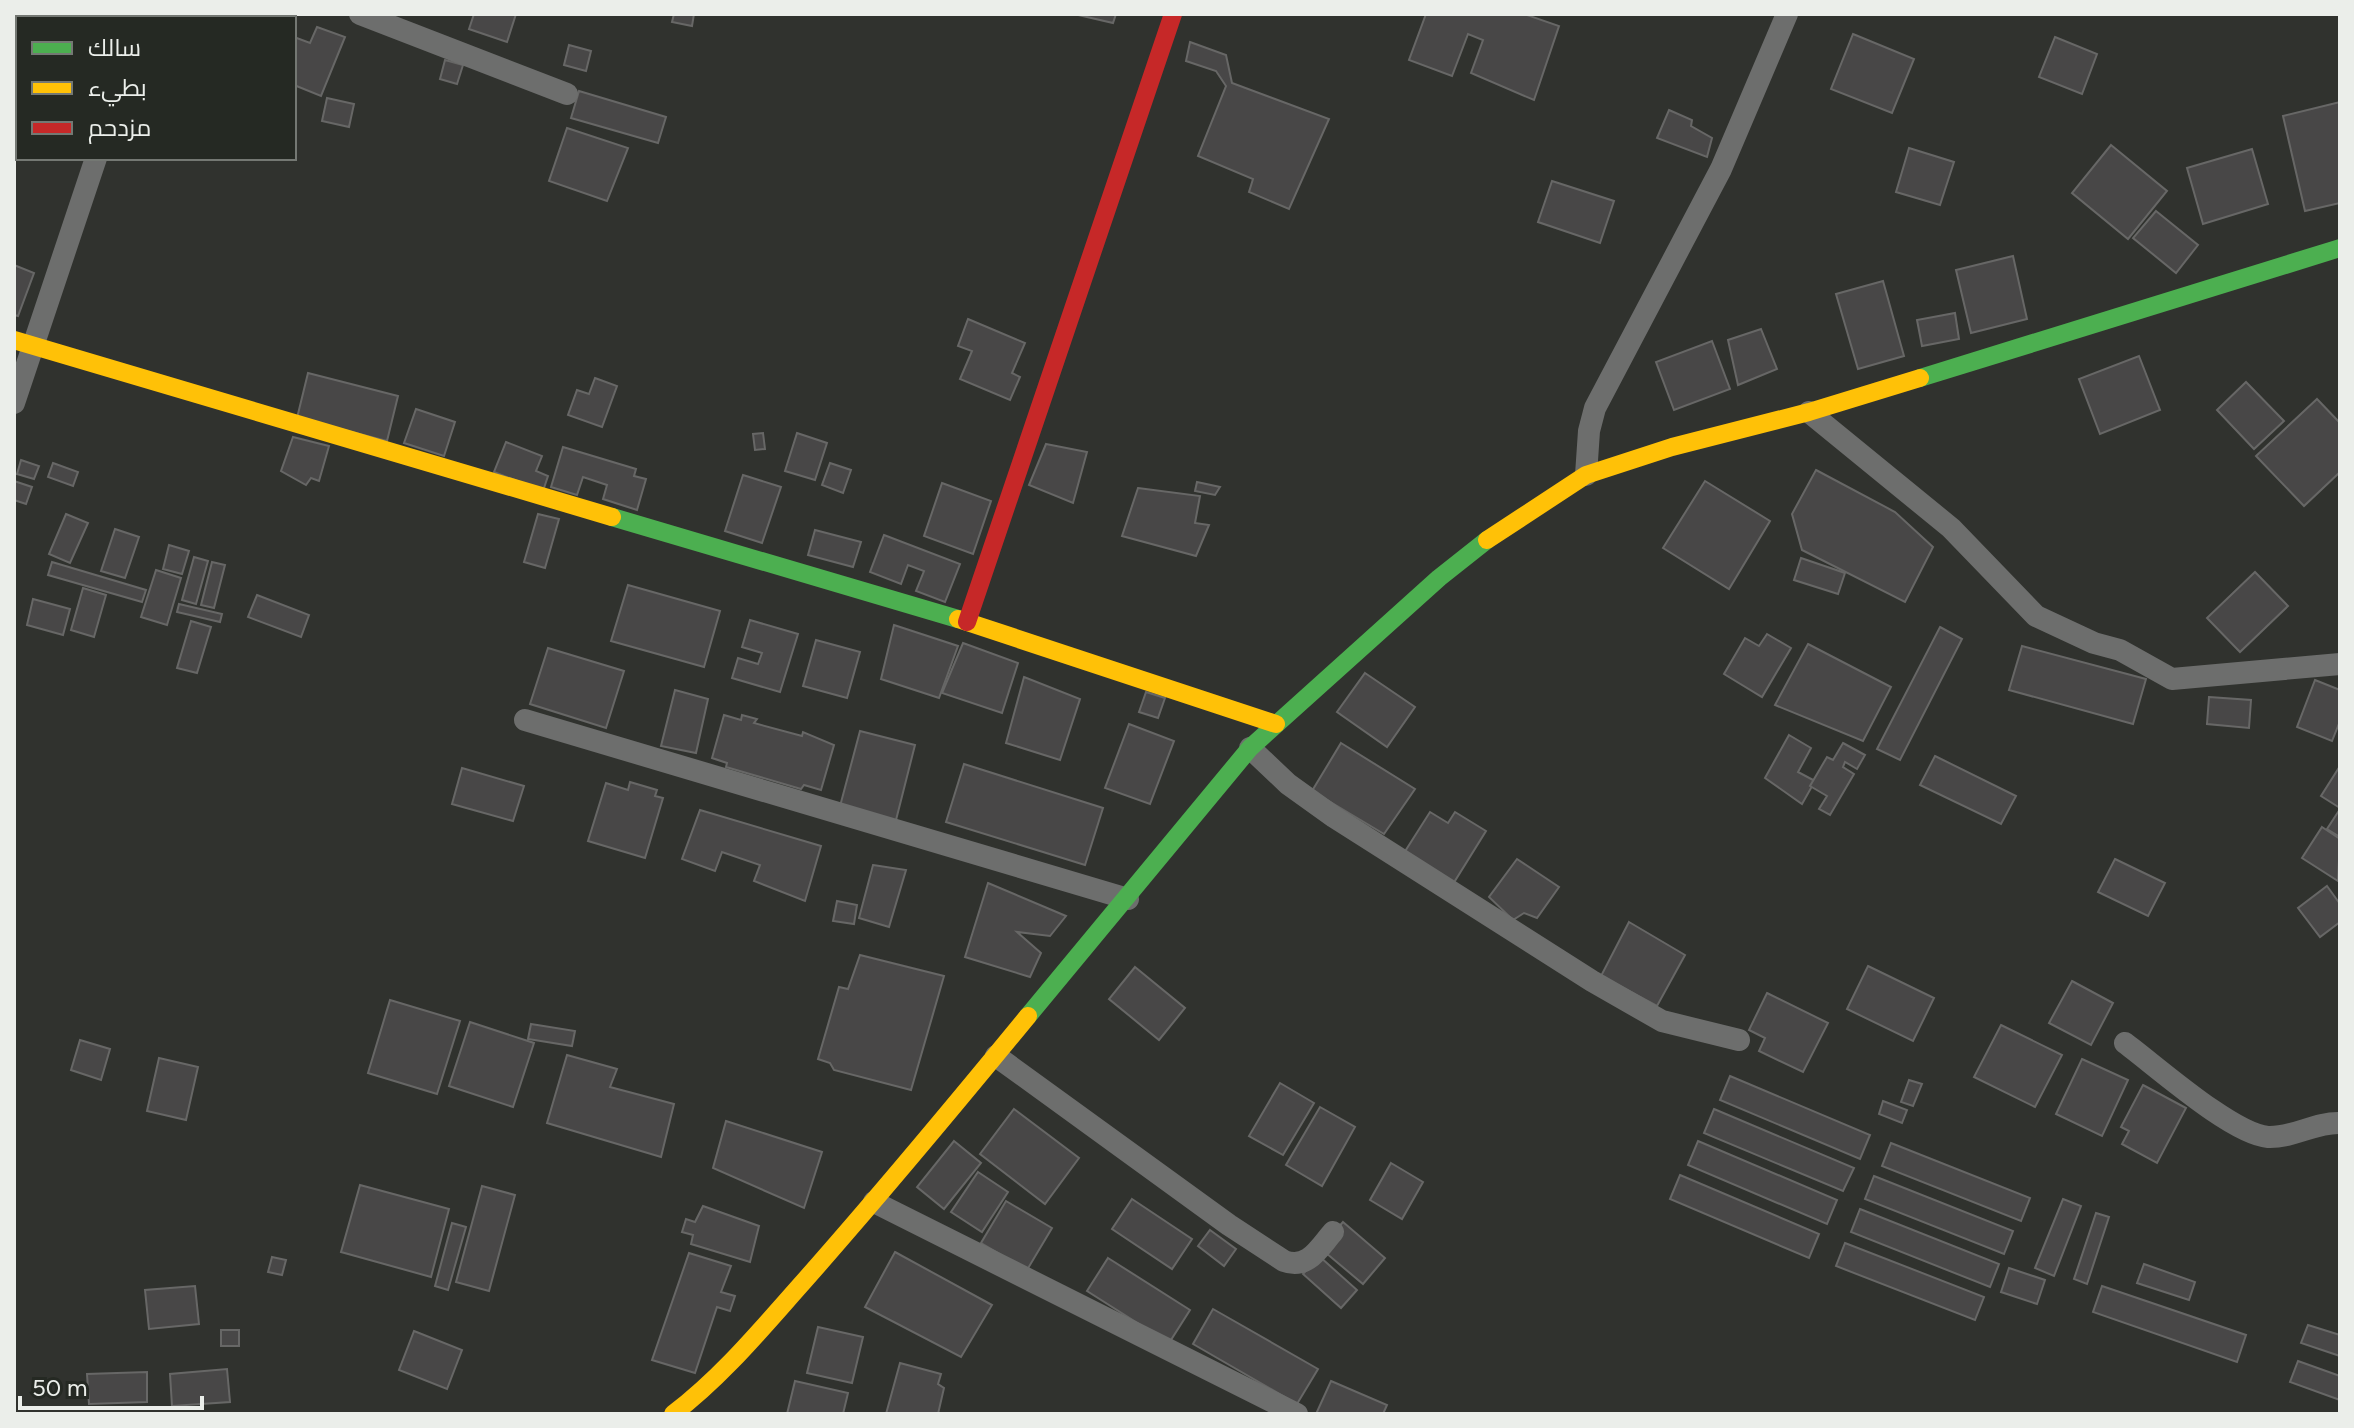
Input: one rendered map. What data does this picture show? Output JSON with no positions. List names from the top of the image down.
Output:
{
  "legend": ["سالك", "بطيء", "مزدحم"],
  "scale_bar": "50 m"
}
